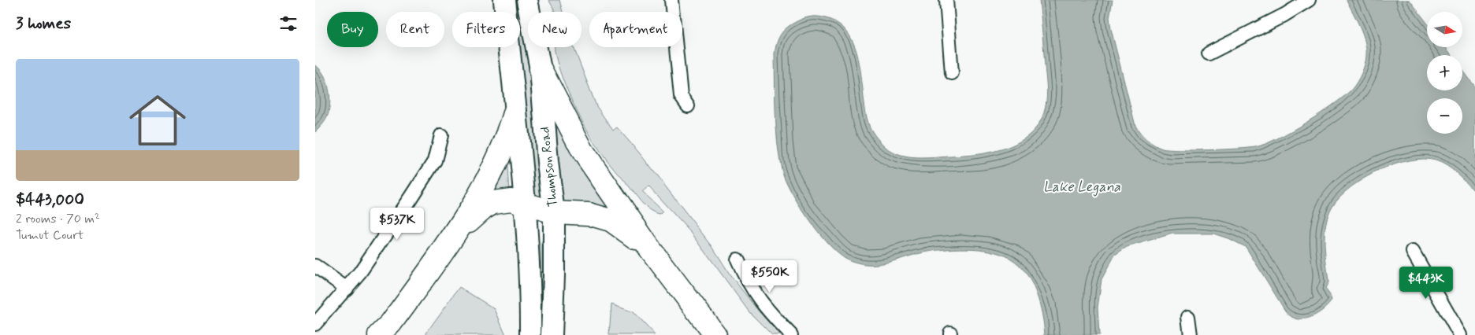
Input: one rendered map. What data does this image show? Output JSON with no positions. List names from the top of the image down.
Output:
{
  "streets": {
    "main road": ["Thompson Road"]
  },
  "water": ["Lake Legana"],
  "north": "right",
  "page": {
    "heading": "3 homes",
    "map_buttons": ["+", "−"],
    "chip": [
      "Buy",
      "Rent",
      "Filters",
      "New",
      "Apartment"
    ],
    "list": [
      {
        "name": "$443,000",
        "note": "2 rooms · 70 m² · Tumut Court"
      }
    ],
    "price": ["$537K", "$550K", "$443K"]
  }
}
